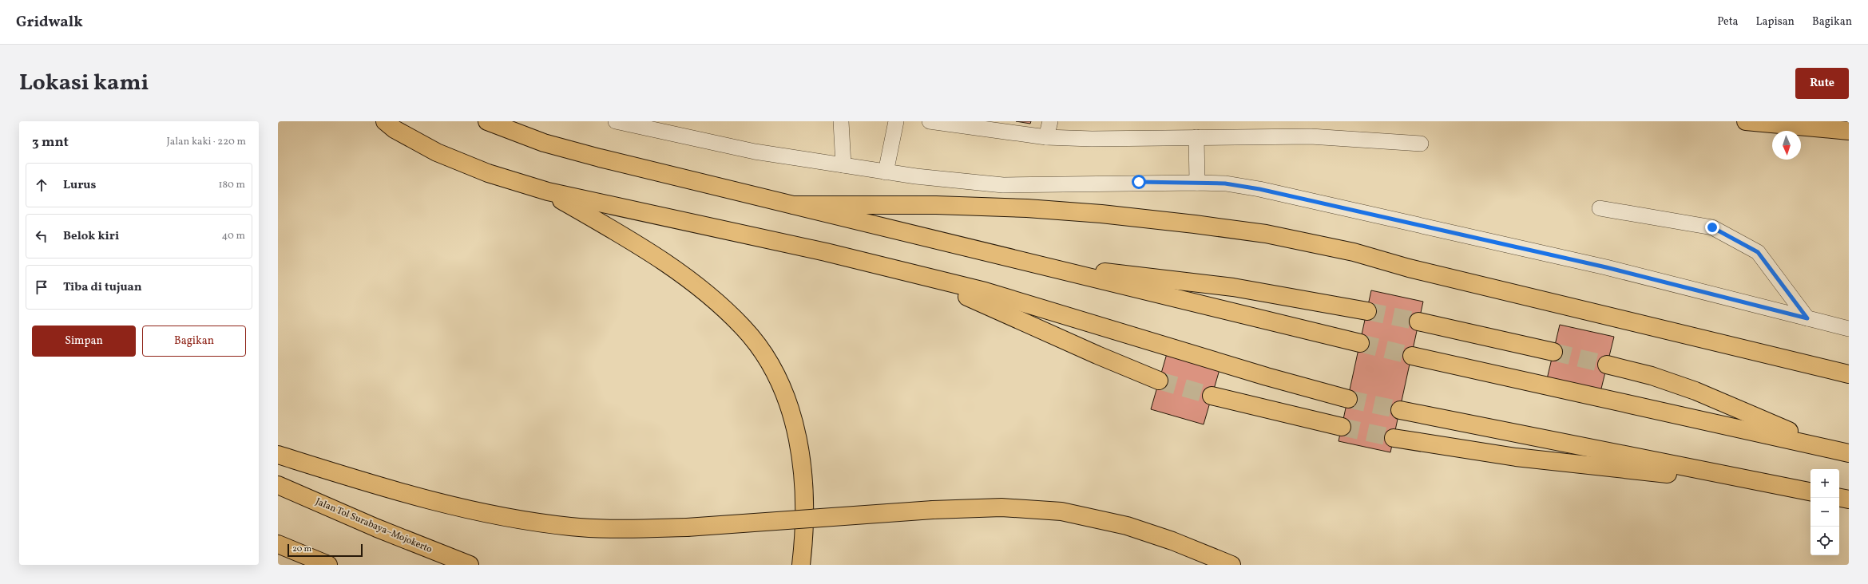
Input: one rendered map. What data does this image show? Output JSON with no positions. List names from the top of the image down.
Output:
{
  "streets": {
    "highway": ["Jalan Tol Surabaya–Mojokerto"]
  },
  "scale_bar": "20 m",
  "north": "bottom",
  "page": {
    "header": "Gridwalk",
    "nav": ["Peta", "Lapisan", "Bagikan"],
    "title": "Lokasi kami",
    "buttons": [
      "Rute",
      ["Simpan", "Bagikan"]
    ],
    "heading": ["3 mnt", "Jalan kaki · 220 m"],
    "list": [
      ["Lurus", "180 m"],
      ["Belok kiri", "40 m"],
      "Tiba di tujuan"
    ],
    "map_buttons": ["+", "−"],
    "scale": "20 m"
  }
}
